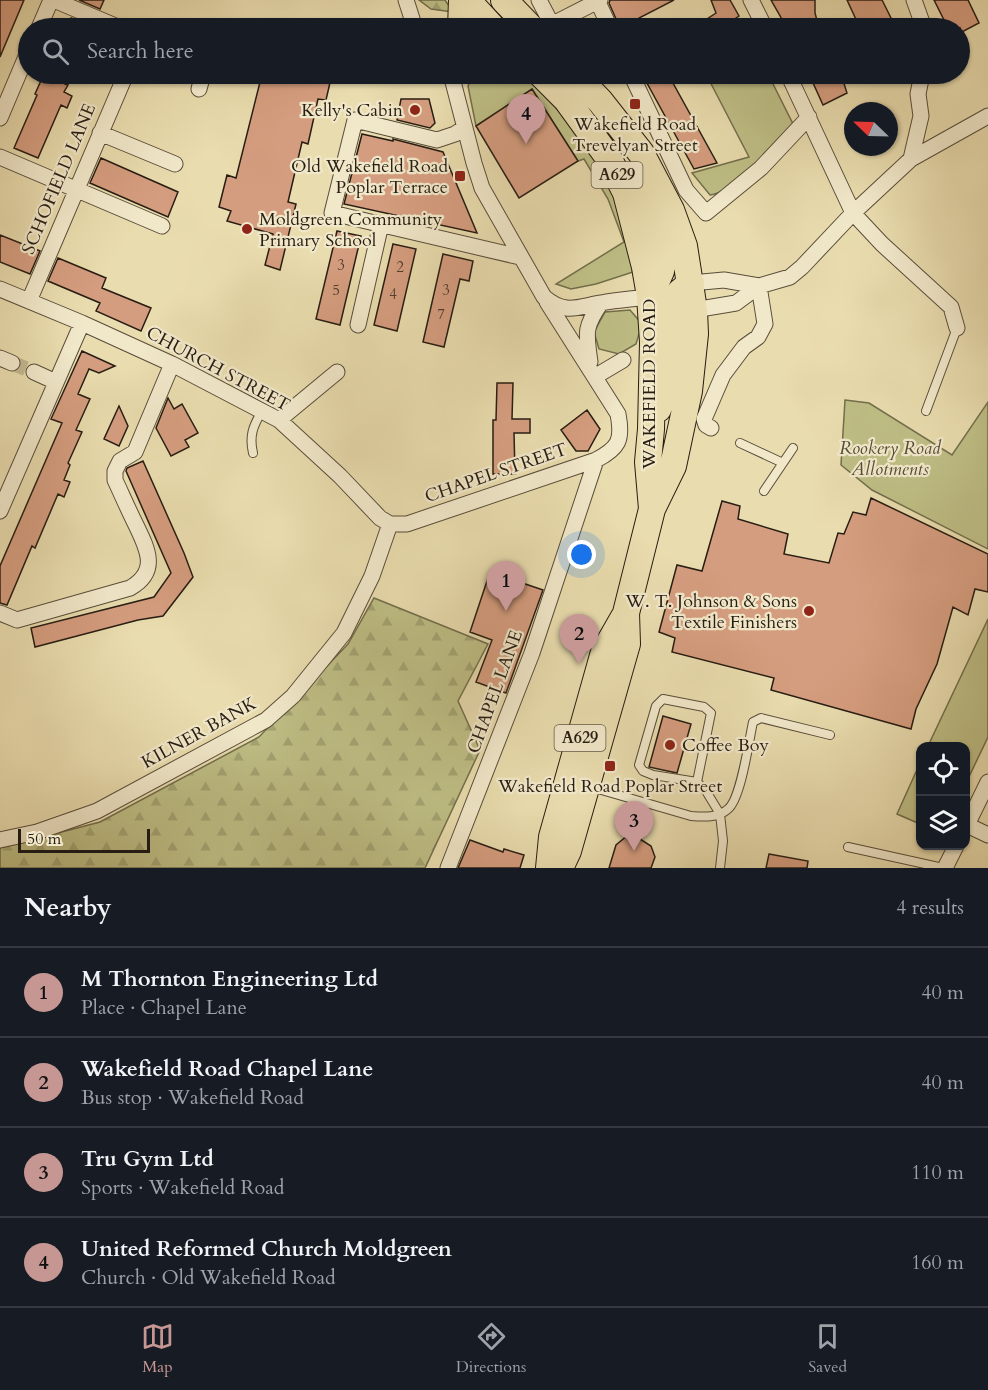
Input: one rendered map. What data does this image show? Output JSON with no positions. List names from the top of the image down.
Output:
{
  "streets": {
    "highway": ["A629", "WAKEFIELD ROAD"],
    "street": [
      "SCHOFIELD LANE",
      "CHURCH STREET",
      "CHAPEL STREET",
      "CHAPEL LANE",
      "KILNER BANK"
    ]
  },
  "crossings": [
    ["SCHOFIELD LANE", "CHURCH STREET"],
    ["CHURCH STREET", "CHAPEL STREET"],
    ["CHURCH STREET", "KILNER BANK"],
    ["CHAPEL STREET", "CHAPEL LANE"],
    ["CHAPEL STREET", "KILNER BANK"]
  ],
  "parks": ["Rookery Road Allotments"],
  "places": {
    "transit": ["Wakefield Road Trevelyan Street", "Old Wakefield Road Poplar Terrace", "Wakefield Road Poplar Street"],
    "other": [
      "Kelly's Cabin",
      "Moldgreen Community Primary School",
      "W. T. Johnson & Sons Textile Finishers",
      "Coffee Boy"
    ]
  },
  "house_numbers": [
    "3",
    "2",
    "5",
    "3",
    "4",
    "7"
  ],
  "scale_bar": "50 m",
  "north": "top left",
  "page": {
    "search": "Search here",
    "pins": [
      "4",
      "1",
      "2",
      "3"
    ],
    "scale": "50 m",
    "heading": ["Nearby", "4 results"],
    "list": [
      {
        "mark": "1",
        "name": "M Thornton Engineering Ltd",
        "note": "Place · Chapel Lane",
        "value": "40 m"
      },
      {
        "mark": "2",
        "name": "Wakefield Road Chapel Lane",
        "note": "Bus stop · Wakefield Road",
        "value": "40 m"
      },
      {
        "mark": "3",
        "name": "Tru Gym Ltd",
        "note": "Sports · Wakefield Road",
        "value": "110 m"
      },
      {
        "mark": "4",
        "name": "United Reformed Church Moldgreen",
        "note": "Church · Old Wakefield Road",
        "value": "160 m"
      }
    ],
    "nav": ["Map", "Directions", "Saved"]
  }
}
